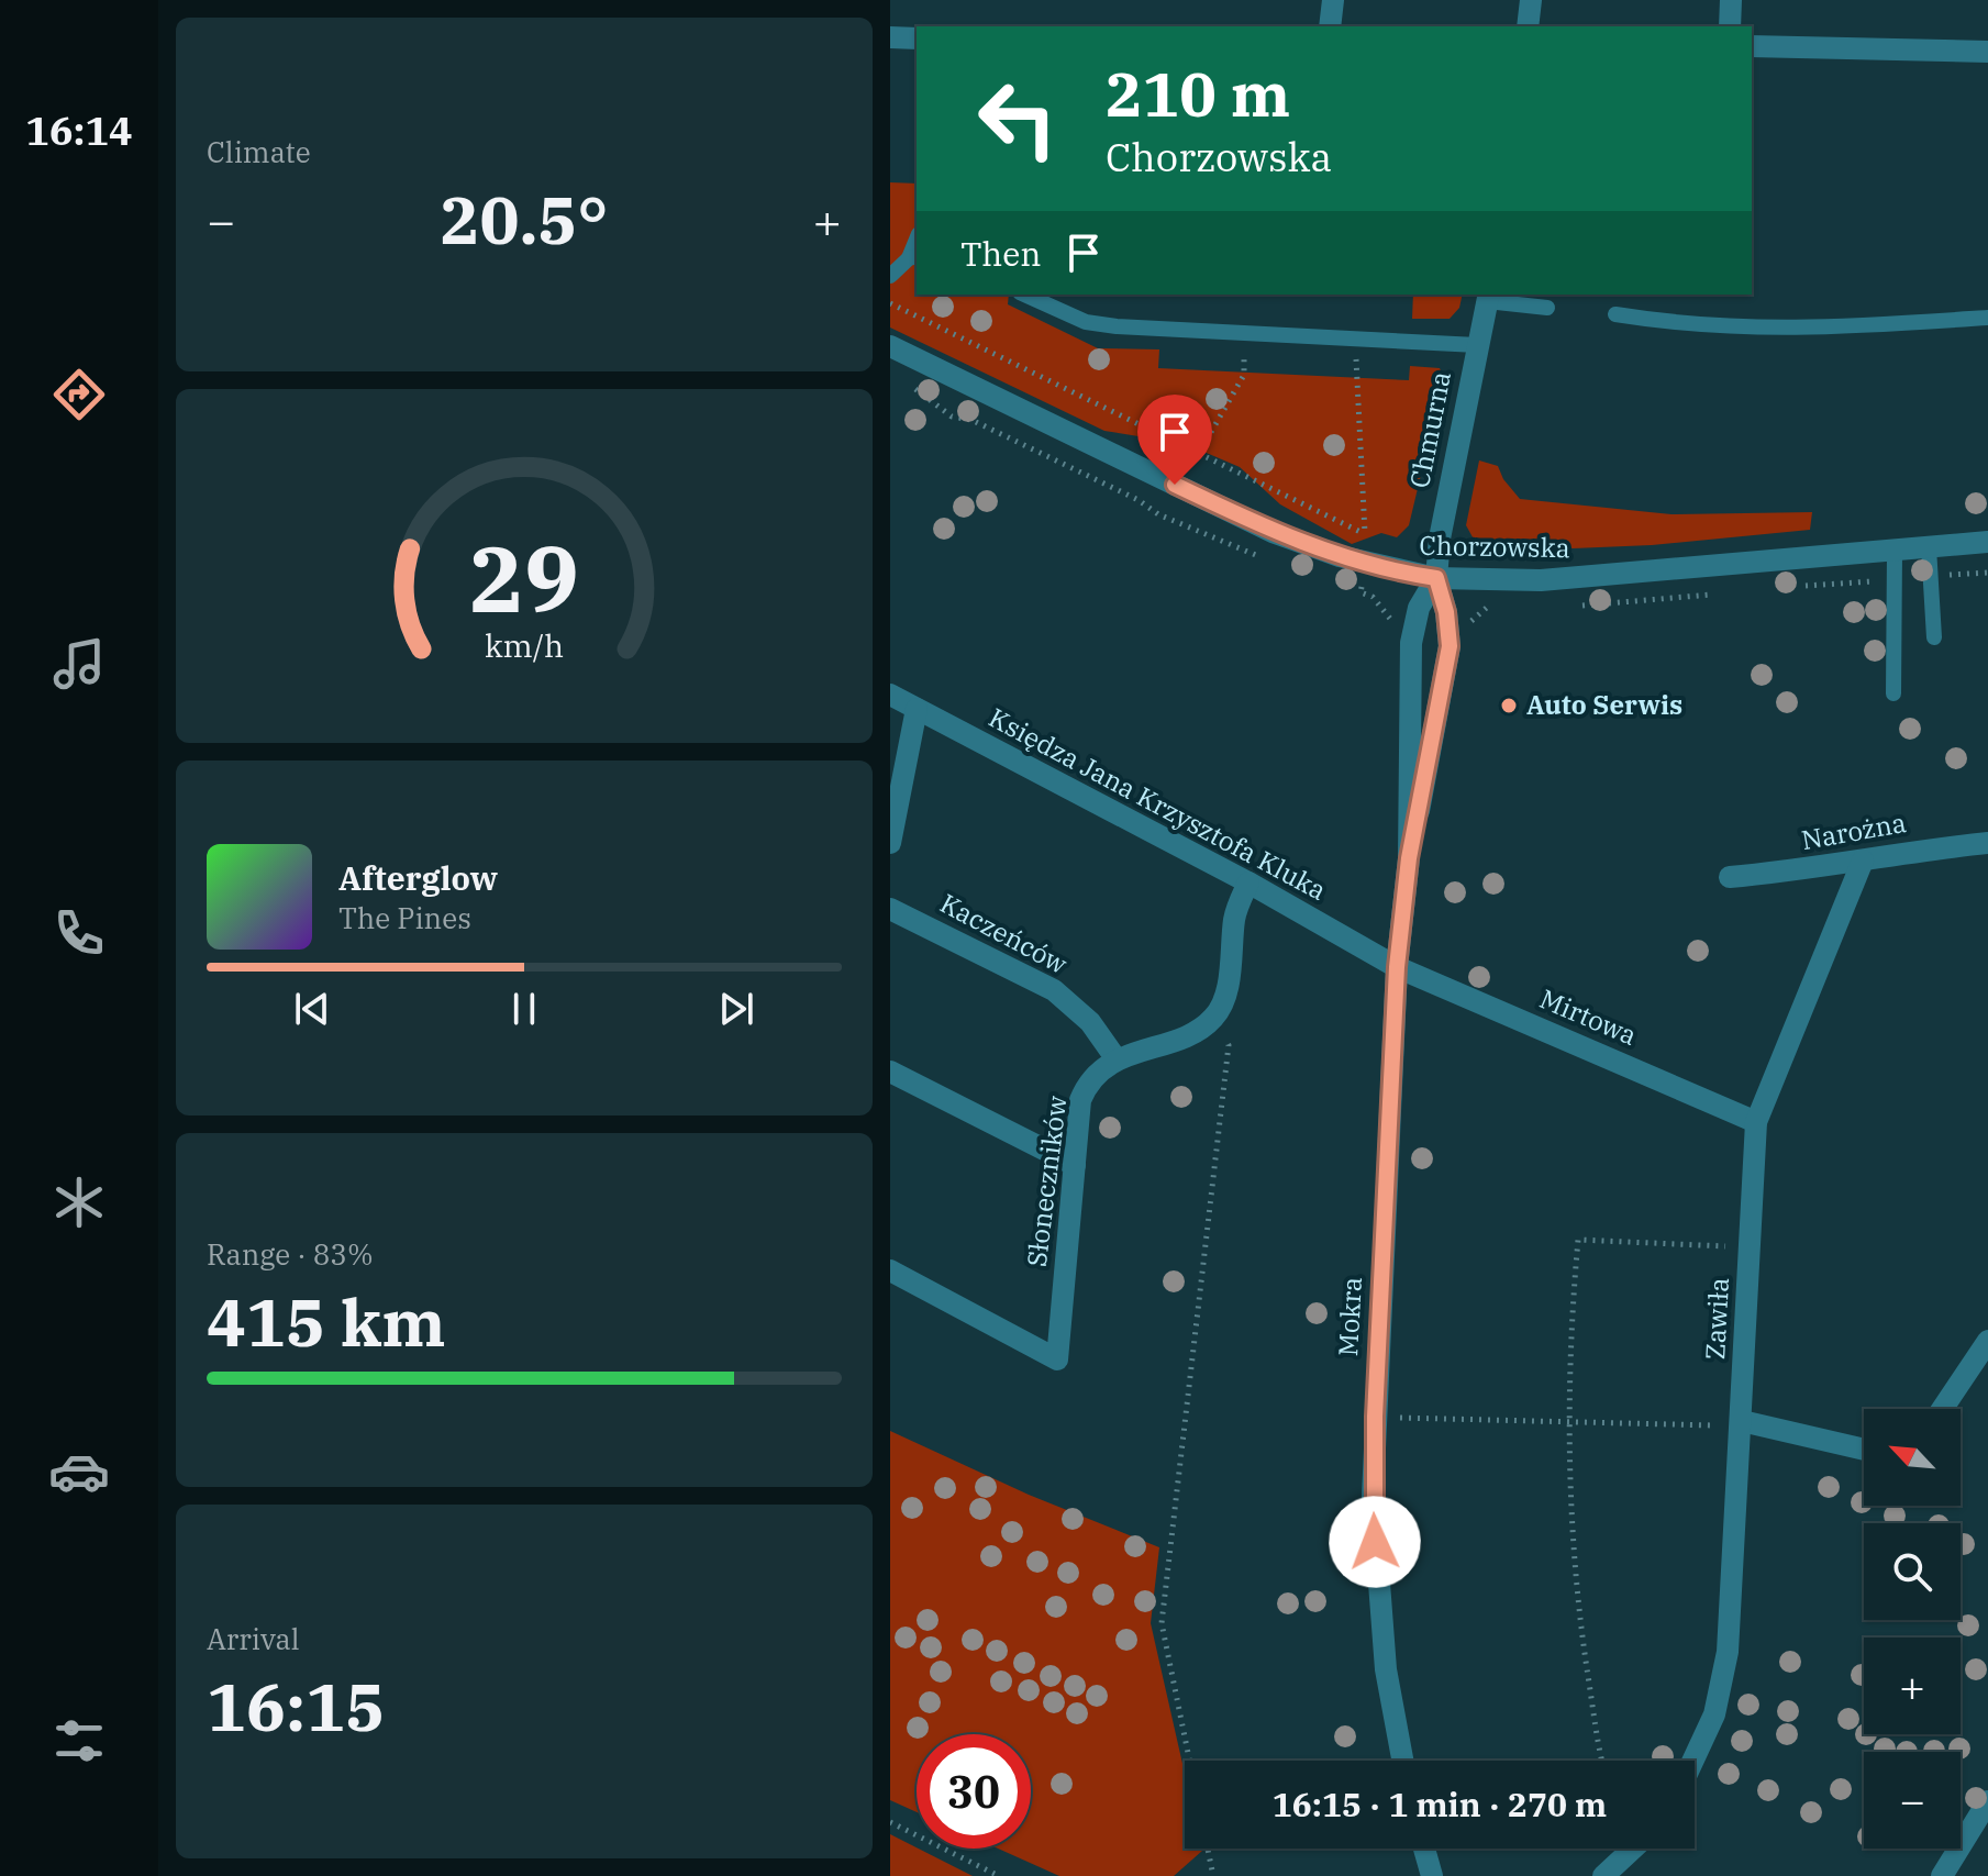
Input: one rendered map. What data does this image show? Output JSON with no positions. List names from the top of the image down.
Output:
{
  "streets": {
    "street": [
      "Chmurna",
      "Chorzowska",
      "Księdza Jana Krzysztofa Kluka",
      "Narożna",
      "Kaczeńców",
      "Mirtowa",
      "Słoneczników",
      "Mokra",
      "Zawiła"
    ]
  },
  "crossings": [
    ["Chmurna", "Chorzowska"],
    ["Chmurna", "Mokra"],
    ["Chorzowska", "Mokra"],
    ["Księdza Jana Krzysztofa Kluka", "Mirtowa"],
    ["Księdza Jana Krzysztofa Kluka", "Mokra"],
    ["Narożna", "Zawiła"],
    ["Kaczeńców", "Słoneczników"],
    ["Mirtowa", "Mokra"],
    ["Mirtowa", "Zawiła"]
  ],
  "places": ["Auto Serwis"],
  "north": "top left",
  "page": {
    "tabs": "16:14",
    "tile": [
      "Climate",
      ["Range · 83%", "415 km"],
      ["Arrival", "16:15"]
    ],
    "turn": ["210 m", "Chorzowska"],
    "heat": ["−", "20.5°", "+"],
    "then": "Then",
    "song": ["Afterglow", "The Pines"],
    "map_buttons": ["+", "−"],
    "limit": "30",
    "trip": "16:15 · 1 min · 270 m",
    "gauge": ["29", "km/h"]
  }
}
